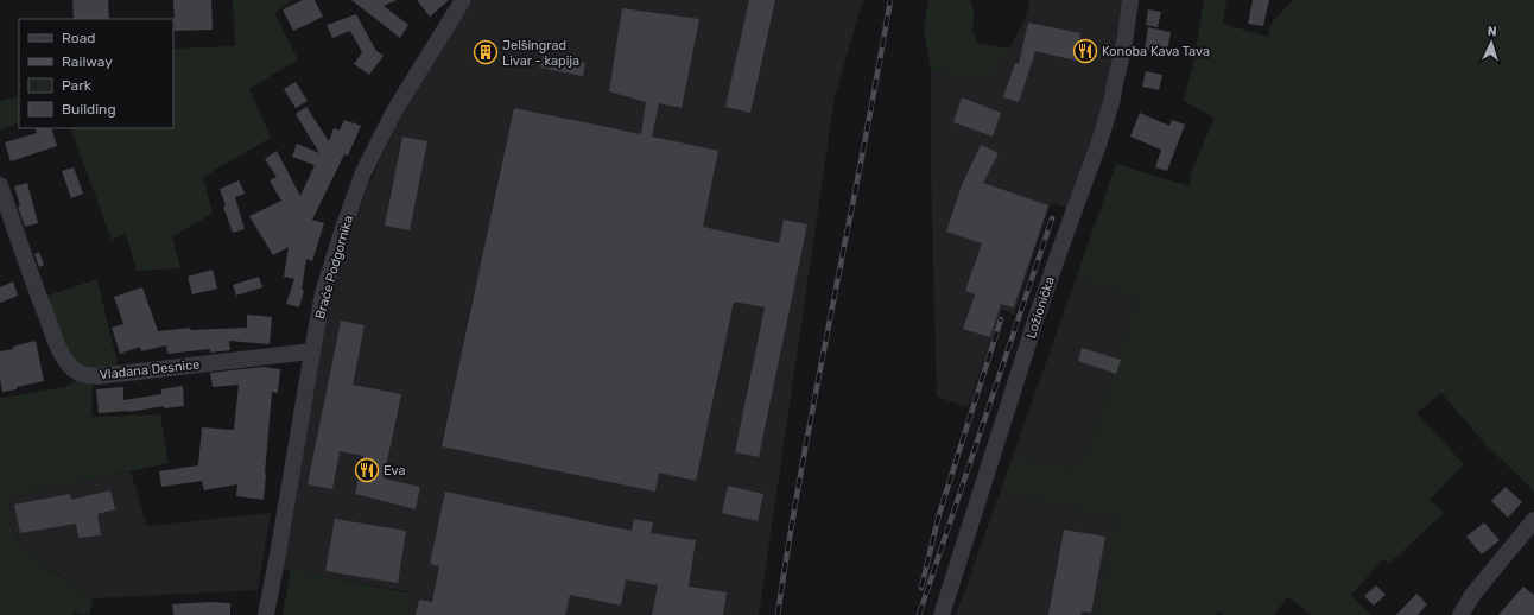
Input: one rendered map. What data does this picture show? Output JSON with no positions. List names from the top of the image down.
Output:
{
  "streets": {
    "street": ["Braće Podgornika", "Ložionička", "Vladana Desnice"]
  },
  "crossings": [
    ["Braće Podgornika", "Vladana Desnice"]
  ],
  "places": {
    "restaurant": ["Konoba Kava Tava", "Eva"],
    "building": ["Jelšingrad Livar - kapija"]
  },
  "legend": [
    "Road",
    "Railway",
    "Park",
    "Building"
  ],
  "north": "top"
}
